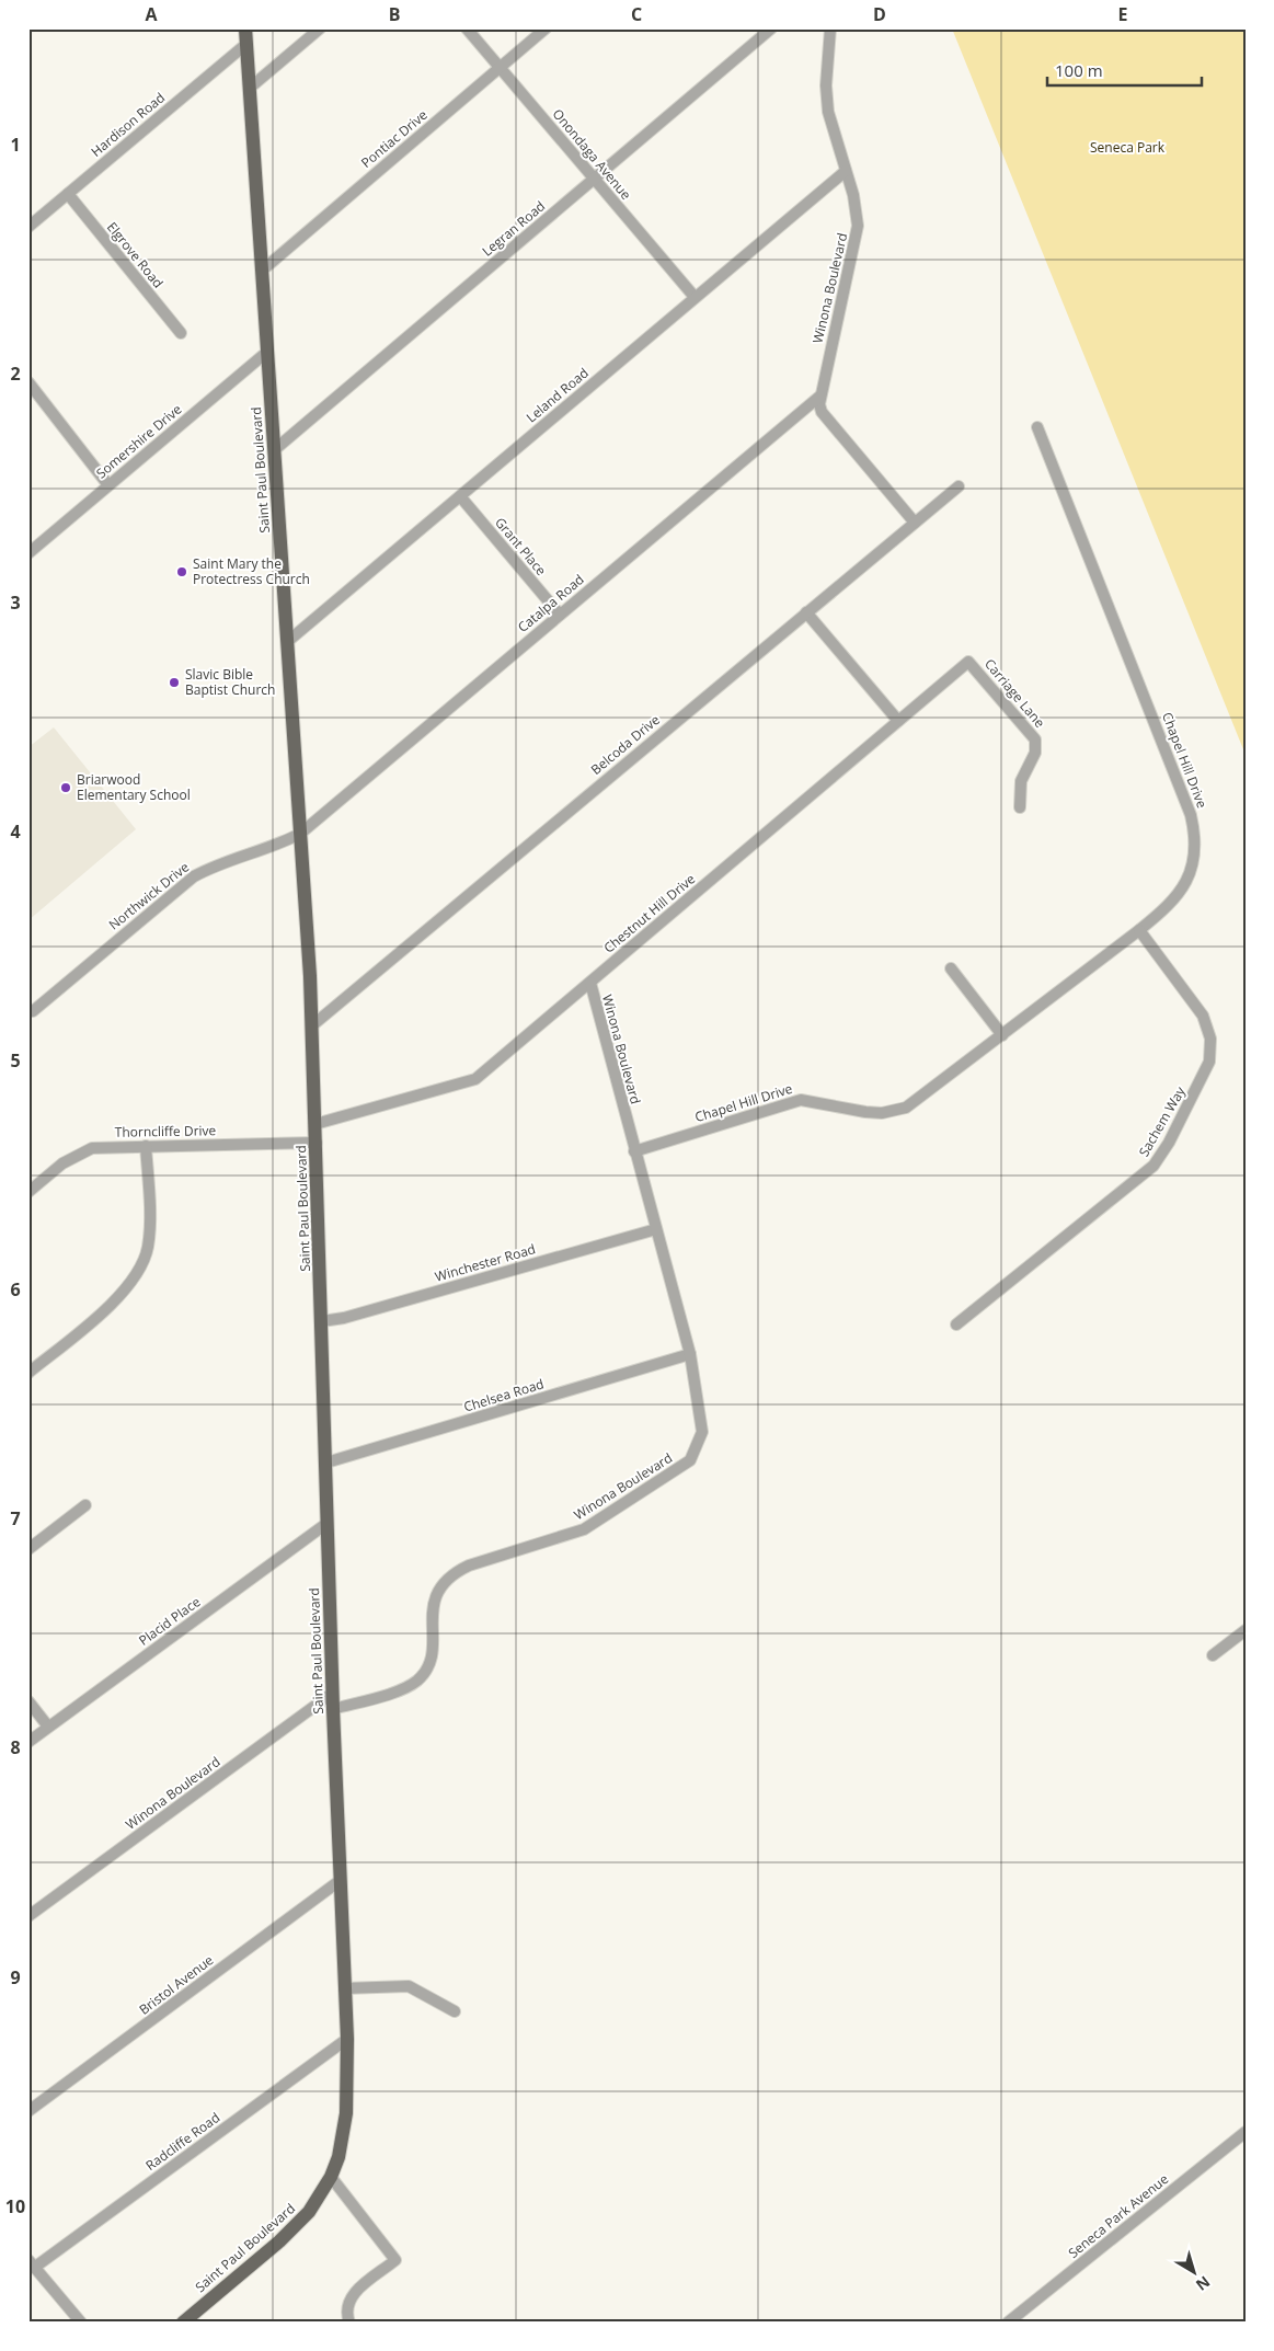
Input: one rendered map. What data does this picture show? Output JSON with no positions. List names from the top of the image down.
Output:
{
  "streets": {
    "main road": ["Saint Paul Boulevard"],
    "street": [
      "Hardison Road",
      "Pontiac Drive",
      "Onondaga Avenue",
      "Legran Road",
      "Elgrove Road",
      "Winona Boulevard",
      "Leland Road",
      "Somershire Drive",
      "Grant Place",
      "Catalpa Road",
      "Carriage Lane",
      "Belcoda Drive",
      "Chapel Hill Drive",
      "Northwick Drive",
      "Chestnut Hill Drive",
      "Sachem Way",
      "Thorncliffe Drive",
      "Winchester Road",
      "Chelsea Road",
      "Placid Place",
      "Bristol Avenue",
      "Radcliffe Road",
      "Seneca Park Avenue"
    ]
  },
  "crossings": [
    ["Hardison Road", "Elgrove Road"],
    ["Hardison Road", "Saint Paul Boulevard"],
    ["Pontiac Drive", "Onondaga Avenue"],
    ["Pontiac Drive", "Saint Paul Boulevard"],
    ["Onondaga Avenue", "Legran Road"],
    ["Onondaga Avenue", "Leland Road"],
    ["Legran Road", "Saint Paul Boulevard"],
    ["Winona Boulevard", "Leland Road"],
    ["Winona Boulevard", "Saint Paul Boulevard"],
    ["Winona Boulevard", "Catalpa Road"],
    ["Winona Boulevard", "Chapel Hill Drive"],
    ["Winona Boulevard", "Chestnut Hill Drive"],
    ["Winona Boulevard", "Winchester Road"],
    ["Winona Boulevard", "Chelsea Road"],
    ["Leland Road", "Saint Paul Boulevard"],
    ["Leland Road", "Grant Place"],
    ["Somershire Drive", "Saint Paul Boulevard"],
    ["Saint Paul Boulevard", "Catalpa Road"],
    ["Saint Paul Boulevard", "Belcoda Drive"],
    ["Saint Paul Boulevard", "Northwick Drive"],
    ["Saint Paul Boulevard", "Chestnut Hill Drive"],
    ["Saint Paul Boulevard", "Thorncliffe Drive"],
    ["Saint Paul Boulevard", "Winchester Road"],
    ["Saint Paul Boulevard", "Chelsea Road"],
    ["Saint Paul Boulevard", "Placid Place"],
    ["Saint Paul Boulevard", "Bristol Avenue"],
    ["Saint Paul Boulevard", "Radcliffe Road"],
    ["Grant Place", "Catalpa Road"],
    ["Catalpa Road", "Northwick Drive"],
    ["Carriage Lane", "Chestnut Hill Drive"],
    ["Chapel Hill Drive", "Sachem Way"]
  ],
  "parks": ["Seneca Park"],
  "places": ["Saint Mary the Protectress Church", "Slavic Bible Baptist Church", "Briarwood Elementary School"],
  "scale_bar": "100 m",
  "north": "bottom right",
  "grid": {
    "columns": [
      "A",
      "B",
      "C",
      "D",
      "E"
    ],
    "rows": [
      "1",
      "2",
      "3",
      "4",
      "5",
      "6",
      "7",
      "8",
      "9",
      "10"
    ]
  }
}
